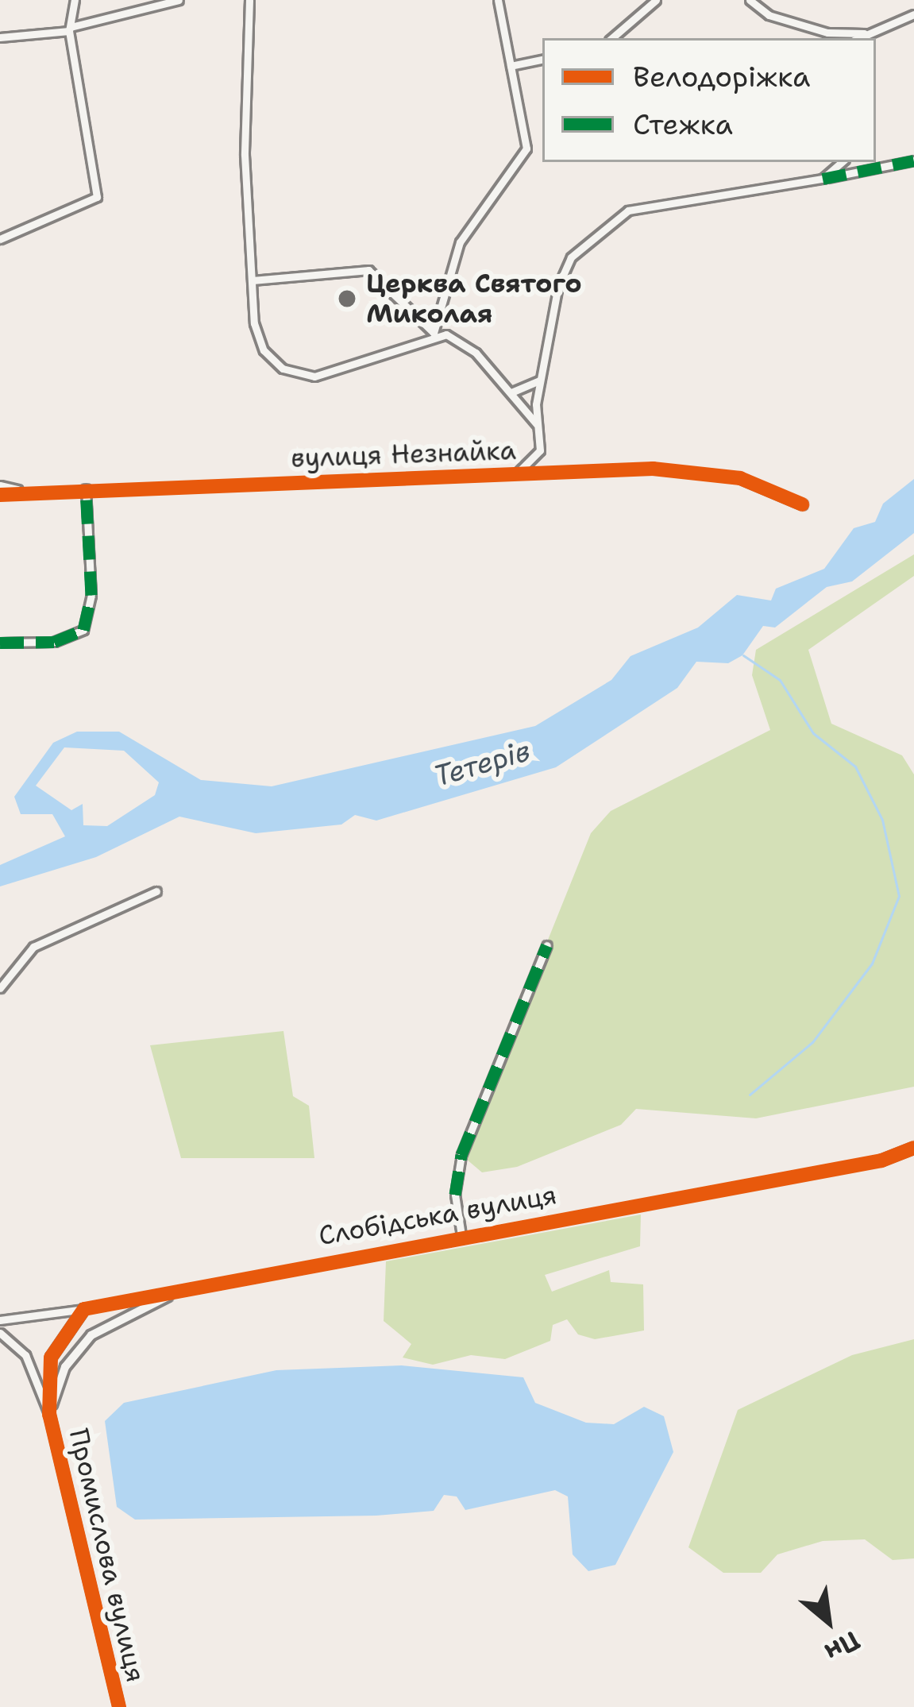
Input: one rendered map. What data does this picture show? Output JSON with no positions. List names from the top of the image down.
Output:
{
  "streets": {
    "street": ["вулиця Незнайка", "Слобідська вулиця", "Промислова вулиця"]
  },
  "water": ["Тетерів"],
  "places": ["Церква Святого Миколая"],
  "legend": ["Велодоріжка", "Стежка"],
  "north": "bottom right"
}
